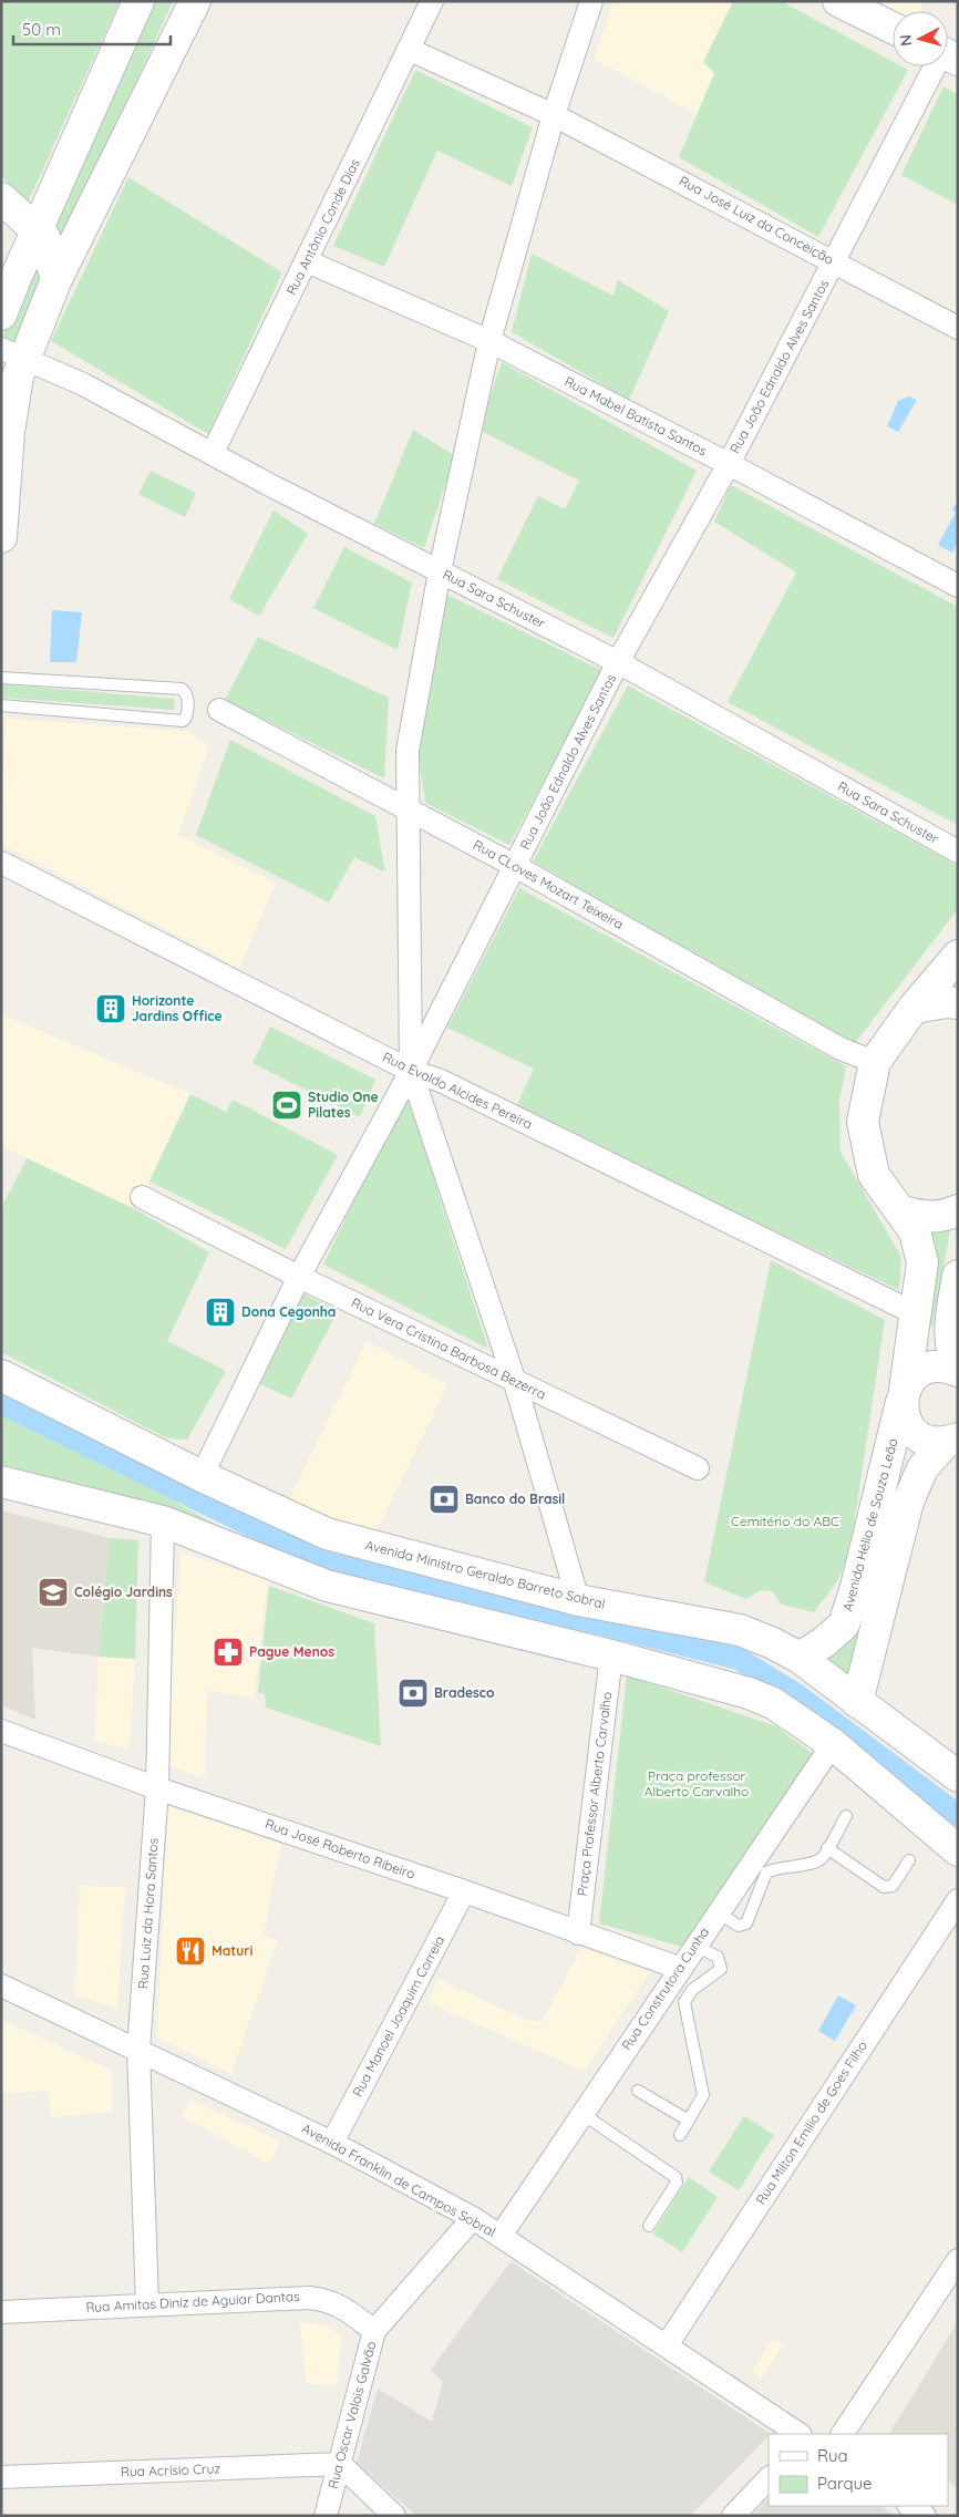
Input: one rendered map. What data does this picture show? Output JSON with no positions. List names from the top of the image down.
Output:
{
  "streets": {
    "street": [
      "Rua José Luiz da Conceição",
      "Rua Antônio Conde Dias",
      "Rua João Ednaldo Alves Santos",
      "Rua Mabel Batista Santos",
      "Rua Sara Schuster",
      "Rua CLoves Mozart Teixeira",
      "Rua Evaldo Alcides Pereira",
      "Rua Vera Cristina Barbosa Bezerra",
      "Avenida Hélio de Souza Leão",
      "Avenida Ministro Geraldo Barreto Sobral",
      "Praça Professor Alberto Carvalho",
      "Rua José Roberto Ribeiro",
      "Rua Luiz da Hora Santos",
      "Rua Construtora Cunha",
      "Rua Manoel Joaquim Correia",
      "Rua Milton Emilio de Goes Filho",
      "Avenida Franklin de Campos Sobral",
      "Rua Amitas Diniz de Aguiar Dantas",
      "Rua Oscar Valois Galvão",
      "Rua Acrísio Cruz"
    ]
  },
  "crossings": [
    ["Rua José Luiz da Conceição", "Rua Antônio Conde Dias"],
    ["Rua José Luiz da Conceição", "Rua João Ednaldo Alves Santos"],
    ["Rua Antônio Conde Dias", "Rua Mabel Batista Santos"],
    ["Rua Antônio Conde Dias", "Rua Sara Schuster"],
    ["Rua João Ednaldo Alves Santos", "Rua Mabel Batista Santos"],
    ["Rua João Ednaldo Alves Santos", "Rua Sara Schuster"],
    ["Rua João Ednaldo Alves Santos", "Rua CLoves Mozart Teixeira"],
    ["Rua João Ednaldo Alves Santos", "Rua Evaldo Alcides Pereira"],
    ["Rua João Ednaldo Alves Santos", "Rua Vera Cristina Barbosa Bezerra"],
    ["Rua João Ednaldo Alves Santos", "Avenida Ministro Geraldo Barreto Sobral"],
    ["Rua CLoves Mozart Teixeira", "Avenida Hélio de Souza Leão"],
    ["Rua Evaldo Alcides Pereira", "Avenida Hélio de Souza Leão"],
    ["Avenida Hélio de Souza Leão", "Avenida Ministro Geraldo Barreto Sobral"],
    ["Praça Professor Alberto Carvalho", "Rua José Roberto Ribeiro"],
    ["Rua José Roberto Ribeiro", "Rua Luiz da Hora Santos"],
    ["Rua José Roberto Ribeiro", "Rua Construtora Cunha"],
    ["Rua José Roberto Ribeiro", "Rua Manoel Joaquim Correia"],
    ["Rua Luiz da Hora Santos", "Avenida Franklin de Campos Sobral"],
    ["Rua Luiz da Hora Santos", "Rua Amitas Diniz de Aguiar Dantas"],
    ["Rua Construtora Cunha", "Avenida Franklin de Campos Sobral"],
    ["Rua Manoel Joaquim Correia", "Avenida Franklin de Campos Sobral"],
    ["Rua Milton Emilio de Goes Filho", "Avenida Franklin de Campos Sobral"],
    ["Avenida Franklin de Campos Sobral", "Rua Oscar Valois Galvão"],
    ["Rua Amitas Diniz de Aguiar Dantas", "Rua Oscar Valois Galvão"],
    ["Rua Oscar Valois Galvão", "Rua Acrísio Cruz"]
  ],
  "parks": ["Cemitério do ABC", "Praça professor Alberto Carvalho"],
  "places": {
    "building": ["Horizonte Jardins Office", "Dona Cegonha"],
    "sports": ["Studio One Pilates"],
    "bank": ["Banco do Brasil", "Bradesco"],
    "school or university": ["Colégio Jardins"],
    "pharmacy": ["Pague Menos"],
    "restaurant": ["Maturi"]
  },
  "legend": ["Rua", "Parque"],
  "scale_bar": "50 m",
  "north": "left"
}
